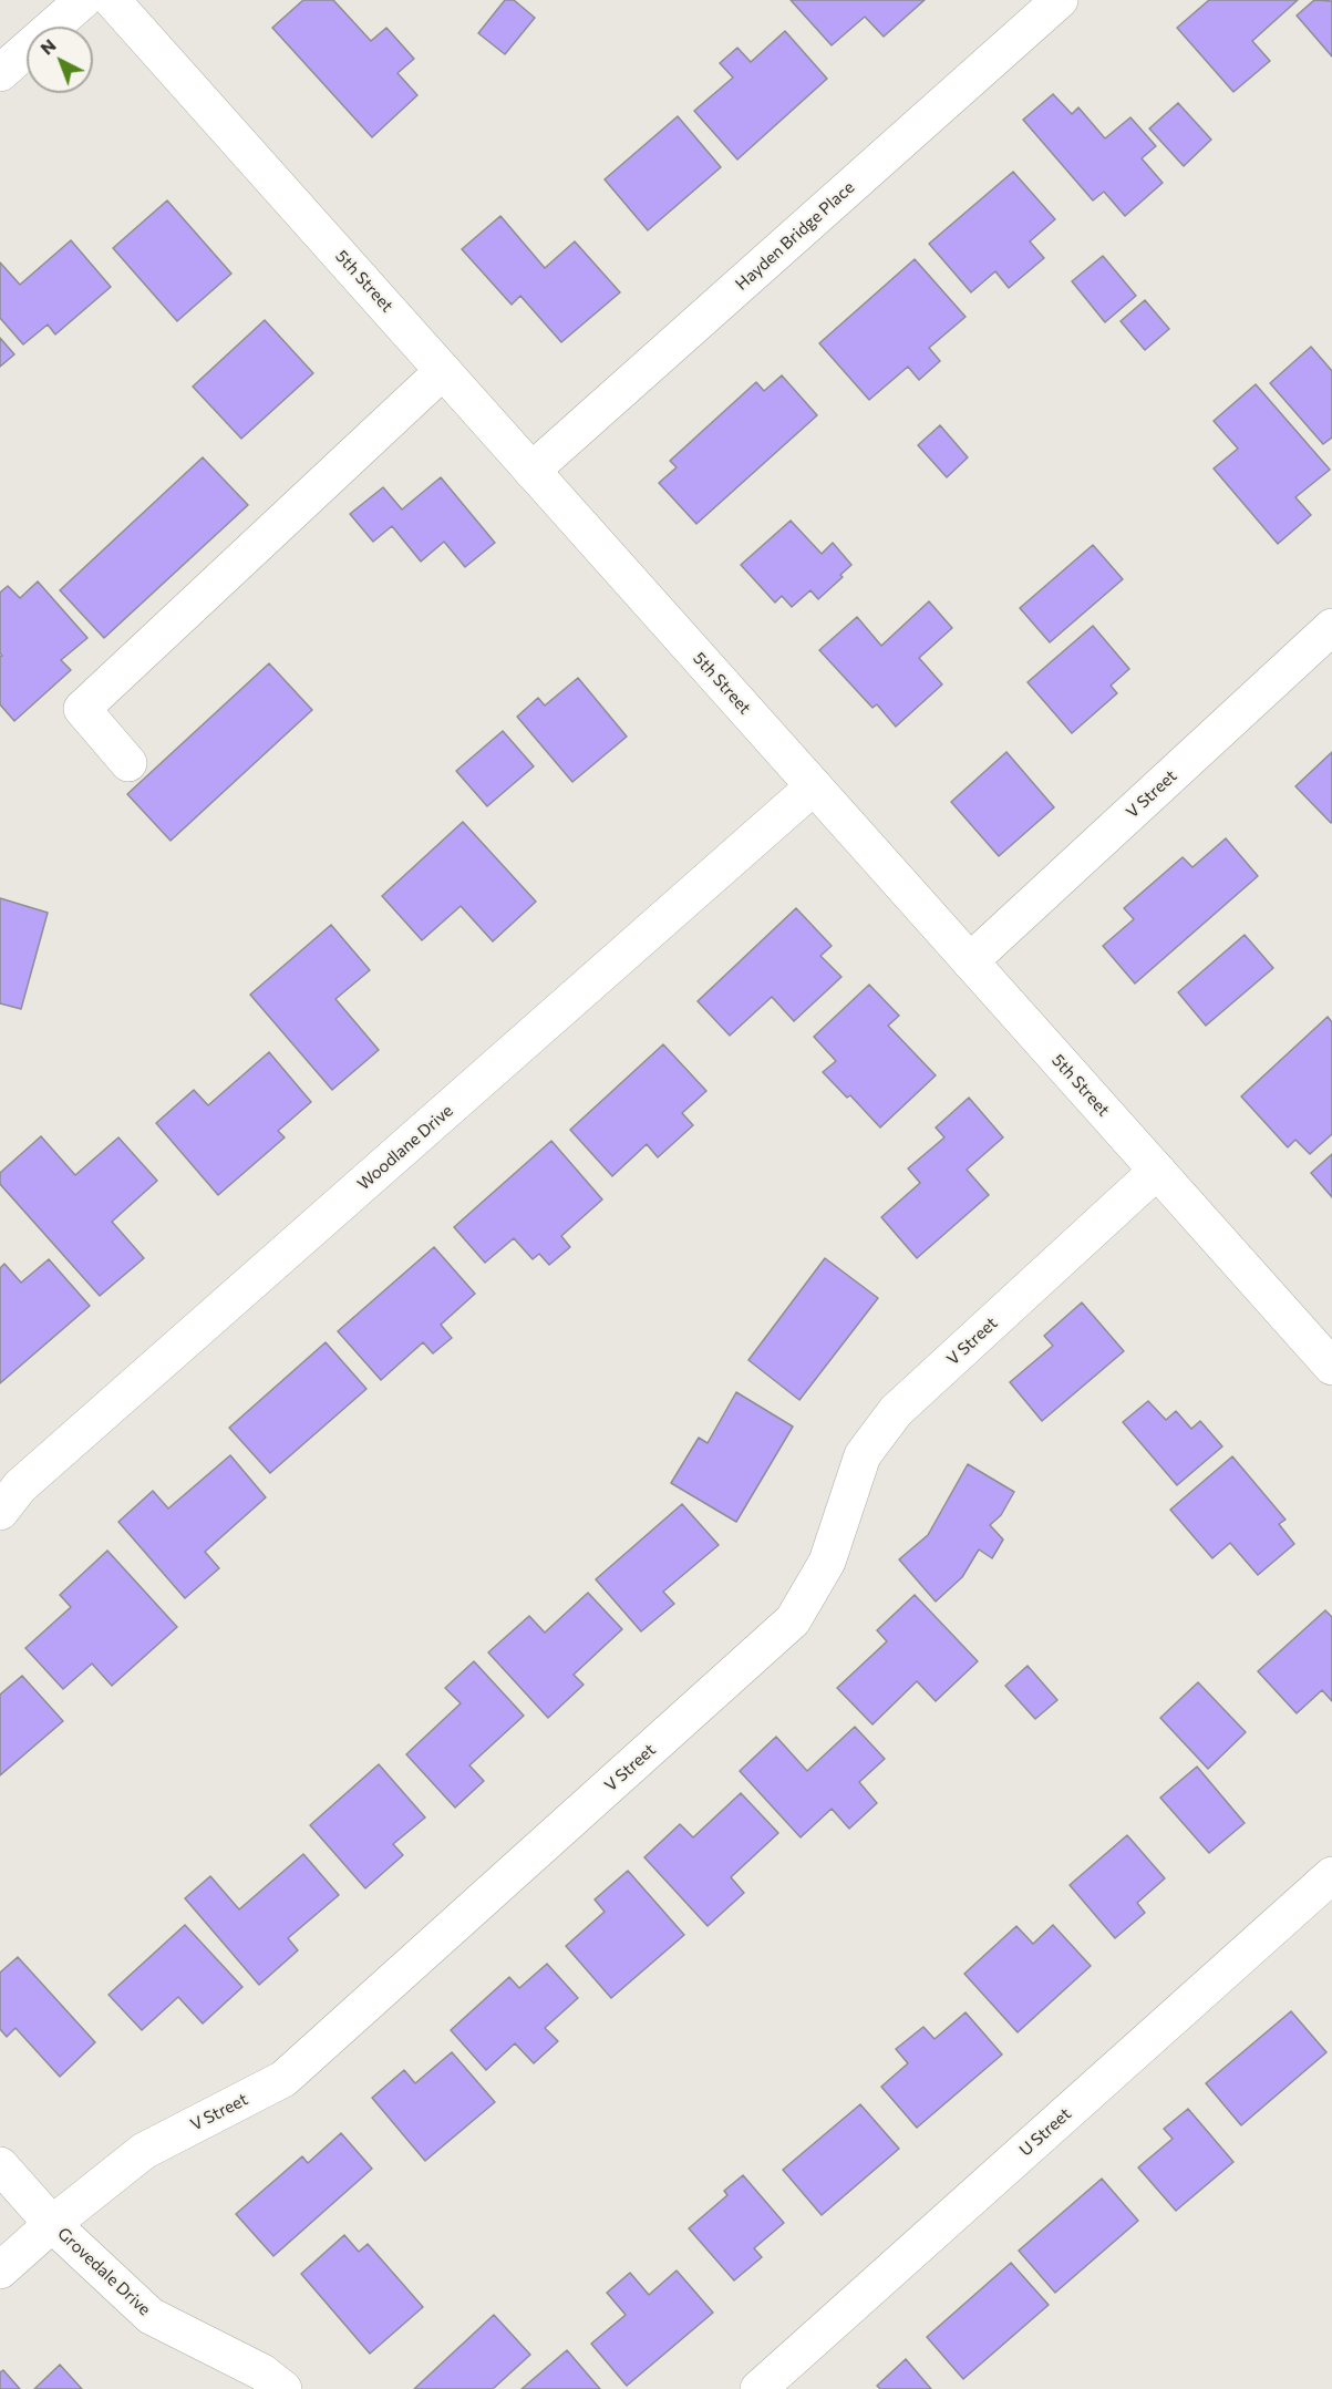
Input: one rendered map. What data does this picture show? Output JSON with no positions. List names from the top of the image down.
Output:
{
  "streets": {
    "street": [
      "Hayden Bridge Place",
      "5th Street",
      "V Street",
      "Woodlane Drive",
      "U Street",
      "Grovedale Drive"
    ]
  },
  "crossings": [
    ["Hayden Bridge Place", "5th Street"],
    ["5th Street", "V Street"],
    ["5th Street", "Woodlane Drive"],
    ["V Street", "Grovedale Drive"]
  ],
  "north": "top left"
}
